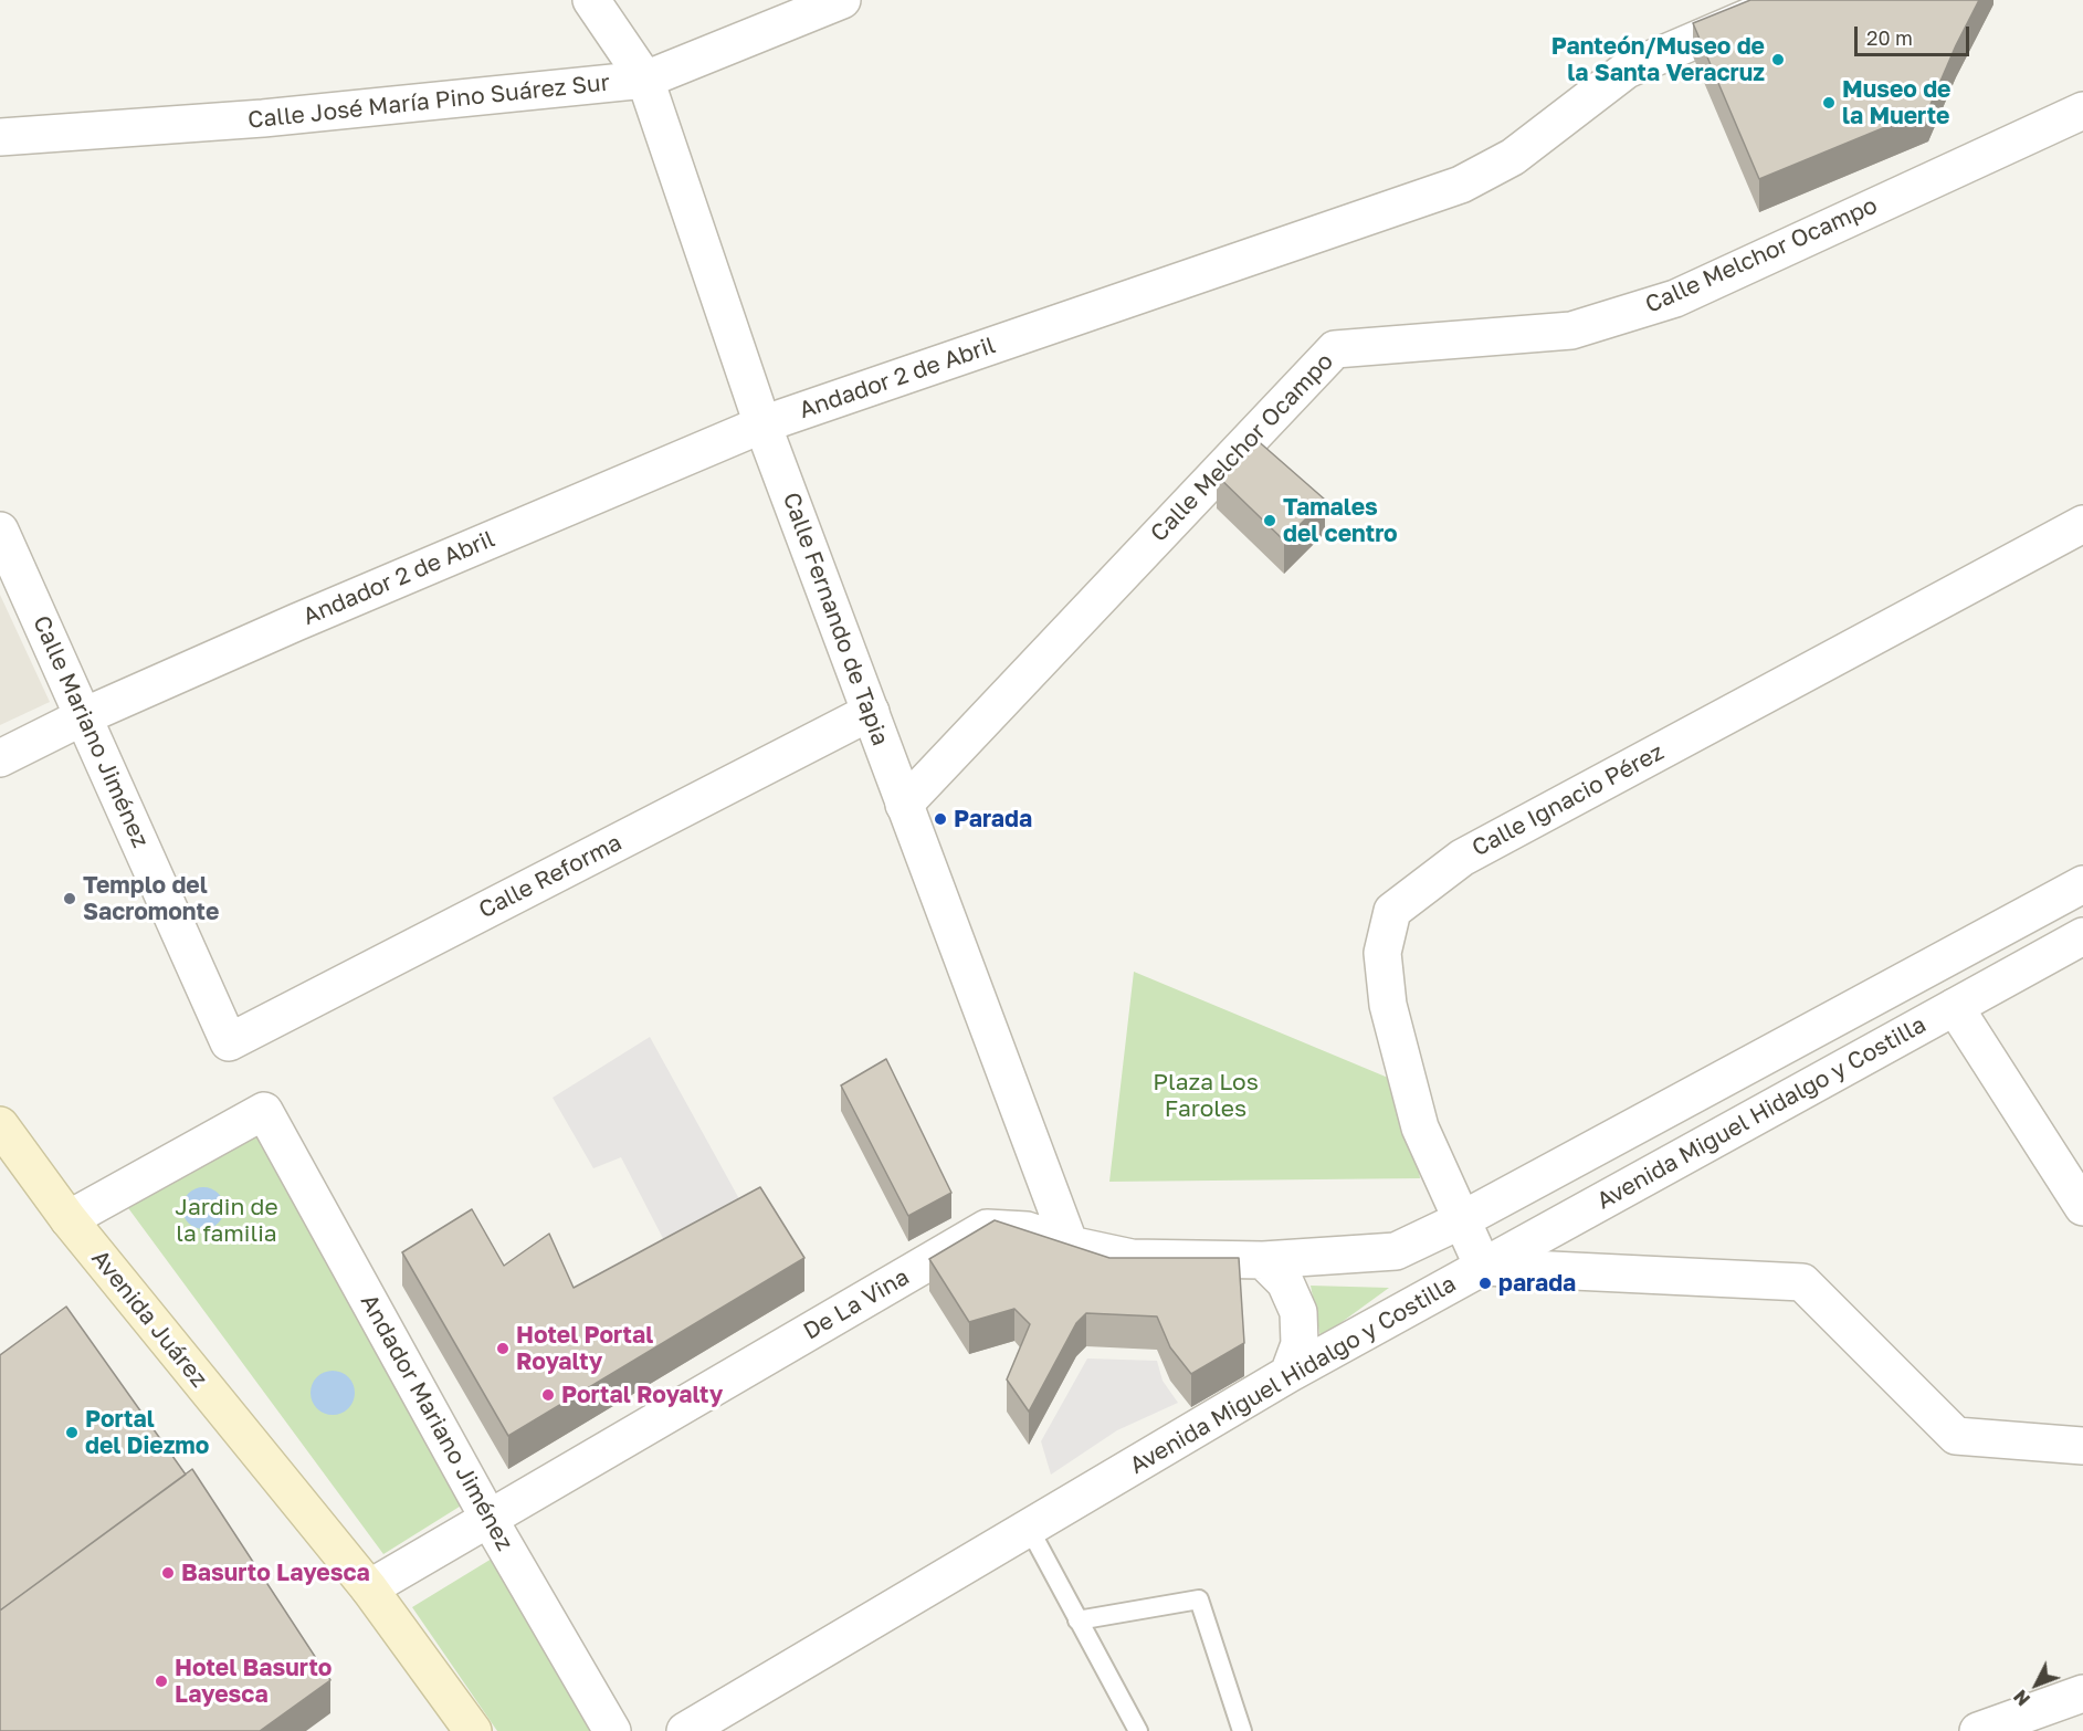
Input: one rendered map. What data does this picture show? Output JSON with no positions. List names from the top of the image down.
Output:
{
  "streets": {
    "main road": ["Avenida Juárez"],
    "street": [
      "Calle José María Pino Suárez Sur",
      "Calle Melchor Ocampo",
      "Andador 2 de Abril",
      "Calle Fernando de Tapia",
      "Calle Mariano Jiménez",
      "Calle Ignacio Pérez",
      "Calle Reforma",
      "Avenida Miguel Hidalgo y Costilla",
      "De La Vina",
      "Andador Mariano Jiménez"
    ]
  },
  "crossings": [
    ["Calle José María Pino Suárez Sur", "Calle Fernando de Tapia"],
    ["Calle Melchor Ocampo", "Calle Fernando de Tapia"],
    ["Andador 2 de Abril", "Calle Fernando de Tapia"],
    ["Andador 2 de Abril", "Calle Mariano Jiménez"],
    ["Calle Fernando de Tapia", "Calle Reforma"],
    ["Calle Fernando de Tapia", "De La Vina"],
    ["Calle Mariano Jiménez", "Calle Reforma"],
    ["Calle Ignacio Pérez", "Avenida Miguel Hidalgo y Costilla"],
    ["Avenida Miguel Hidalgo y Costilla", "De La Vina"],
    ["De La Vina", "Avenida Juárez"],
    ["De La Vina", "Andador Mariano Jiménez"],
    ["Avenida Juárez", "Andador Mariano Jiménez"]
  ],
  "parks": ["Plaza Los Faroles", "Jardin de la familia"],
  "places": [
    "Panteón/Museo de la Santa Veracruz",
    "Museo de la Muerte",
    "Tamales del centro",
    "Parada",
    "Templo del Sacromonte",
    "parada",
    "Hotel Portal Royalty",
    "Portal Royalty",
    "Portal del Diezmo",
    "Basurto Layesca",
    "Hotel Basurto Layesca"
  ],
  "scale_bar": "20 m",
  "north": "bottom left"
}
